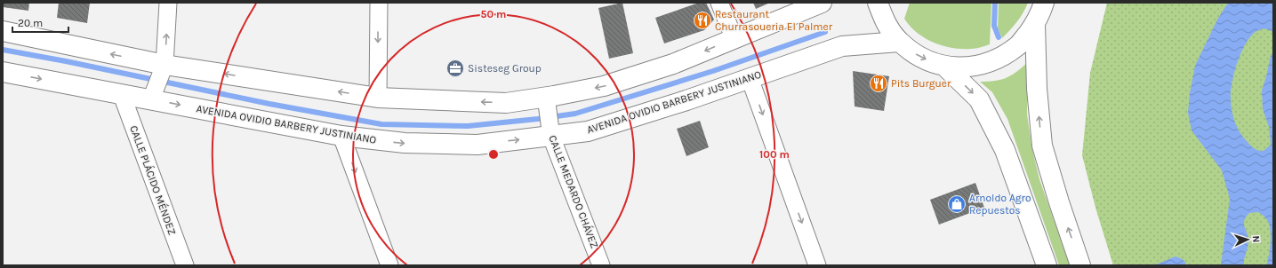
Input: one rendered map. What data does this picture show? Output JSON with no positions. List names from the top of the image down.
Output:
{
  "streets": {
    "street": ["AVENIDA OVIDIO BARBERY JUSTINIANO", "CALLE PLÁCIDO MÉNDEZ", "CALLE MEDARDO CHÁVEZ"]
  },
  "crossings": [
    ["AVENIDA OVIDIO BARBERY JUSTINIANO", "CALLE PLÁCIDO MÉNDEZ"],
    ["AVENIDA OVIDIO BARBERY JUSTINIANO", "CALLE MEDARDO CHÁVEZ"]
  ],
  "places": {
    "restaurant": ["Restaurant Churrasoueria El Palmer", "Pits Burguer"],
    "office": ["Sisteseg Group"],
    "shop": ["Arnoldo Agro Repuestos"]
  },
  "scale_bar": "20 m",
  "north": "right",
  "rings": ["50 m", "100 m"]
}
